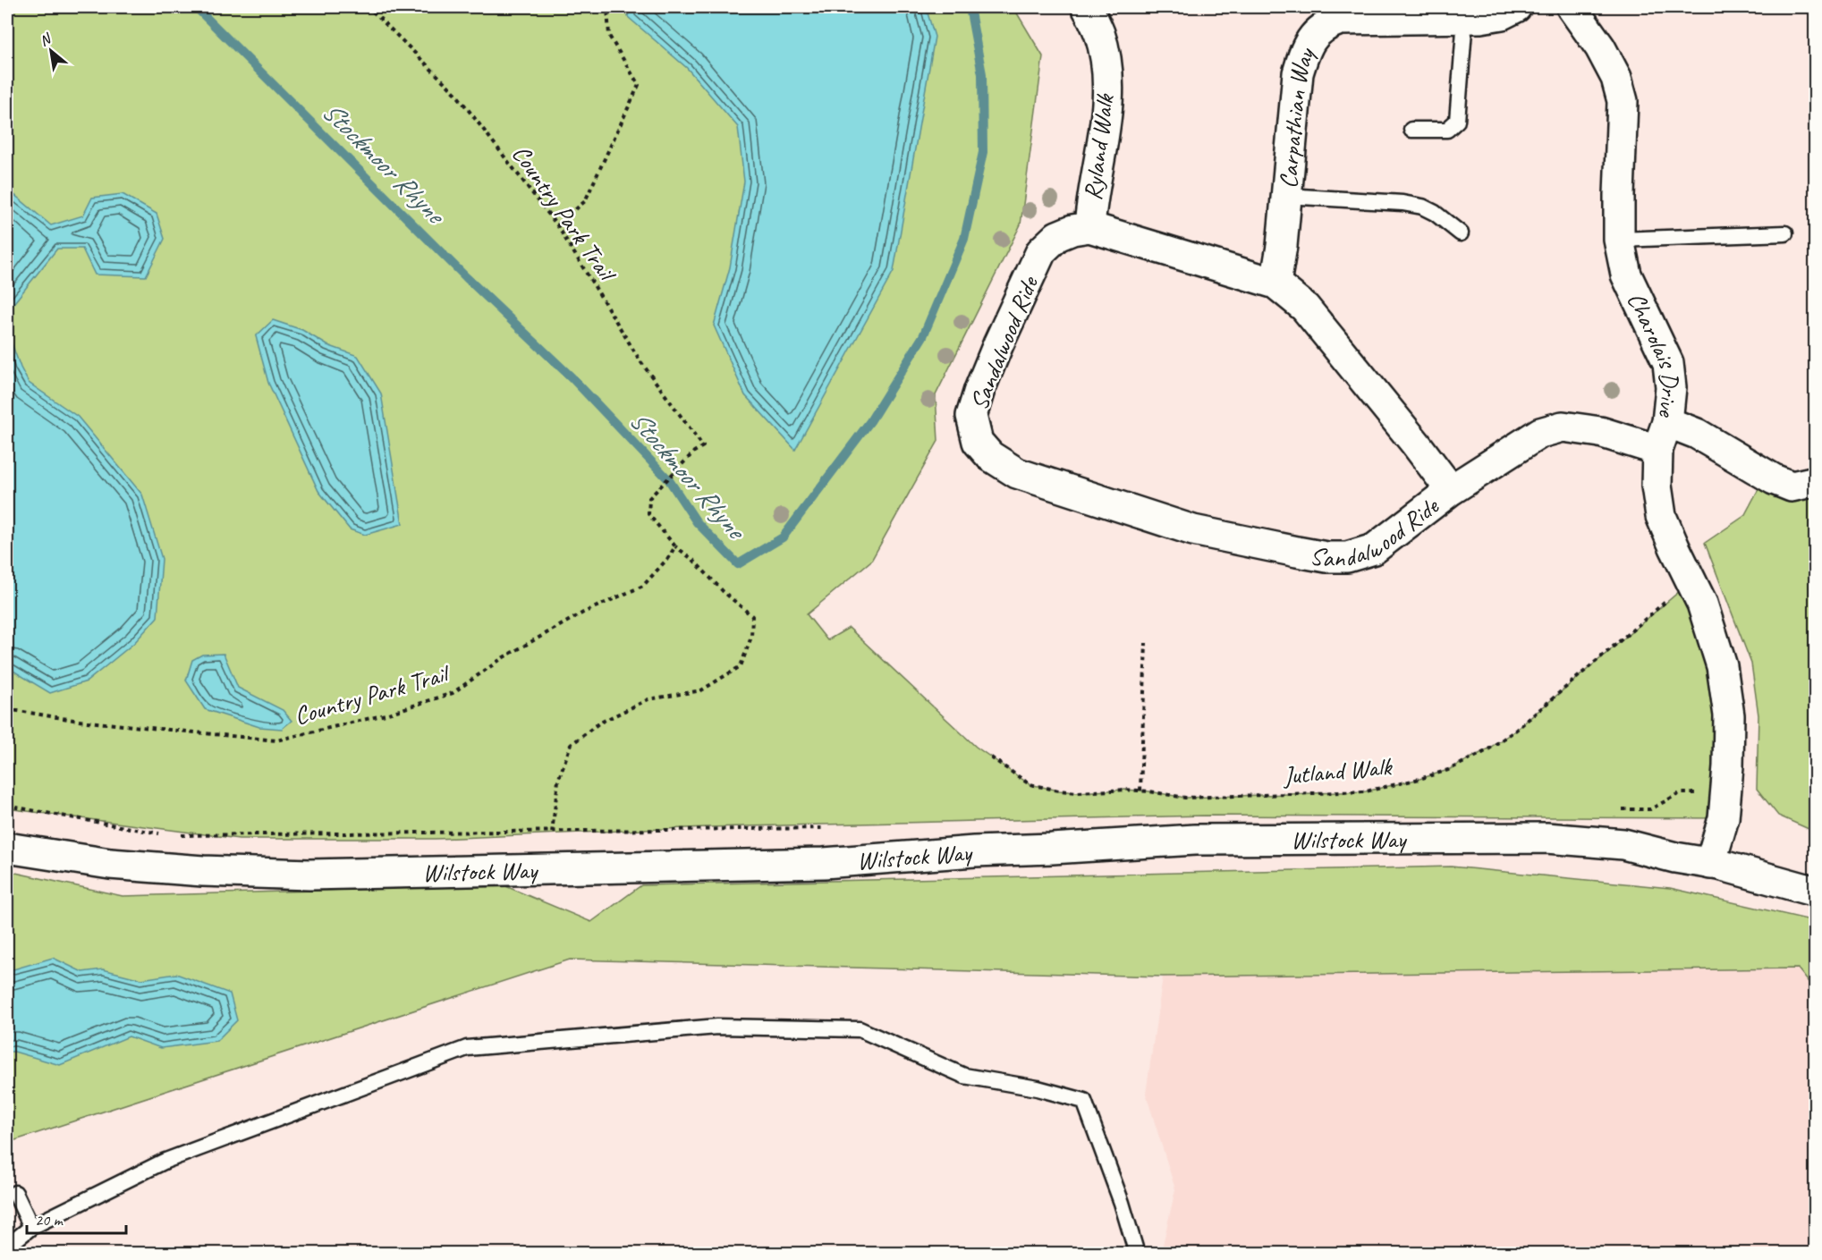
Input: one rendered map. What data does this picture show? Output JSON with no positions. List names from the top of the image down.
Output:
{
  "streets": {
    "street": [
      "Carpathian Way",
      "Ryland Walk",
      "Sandalwood Ride",
      "Charolais Drive",
      "Wilstock Way"
    ],
    "path": ["Country Park Trail", "Jutland Walk"]
  },
  "crossings": [
    ["Carpathian Way", "Sandalwood Ride"],
    ["Ryland Walk", "Sandalwood Ride"],
    ["Sandalwood Ride", "Charolais Drive"],
    ["Charolais Drive", "Jutland Walk"],
    ["Charolais Drive", "Wilstock Way"]
  ],
  "water": ["Stockmoor Rhyne"],
  "scale_bar": "20 m",
  "north": "top left"
}
